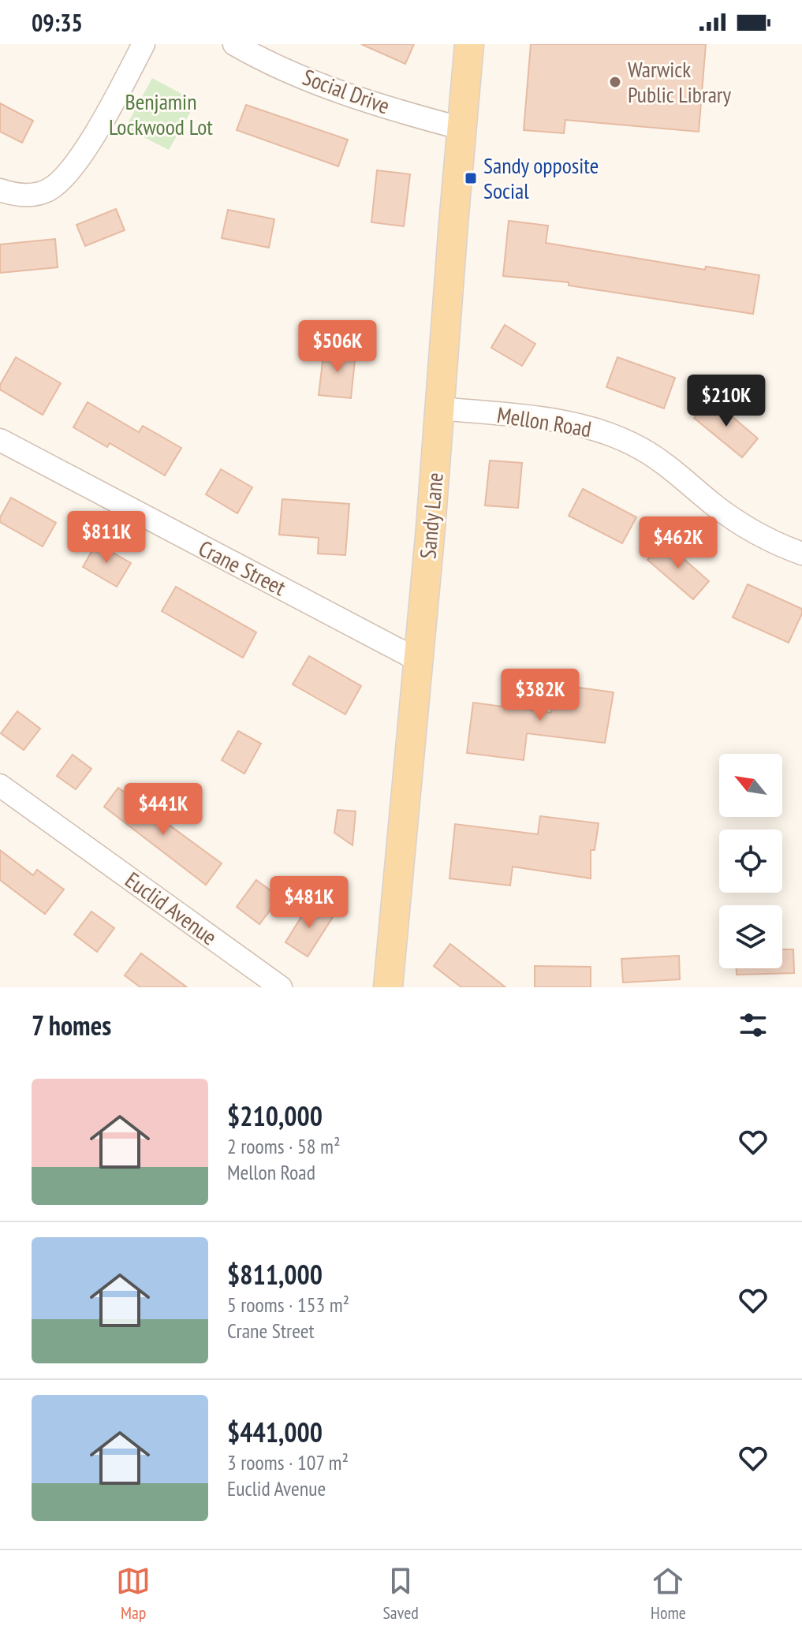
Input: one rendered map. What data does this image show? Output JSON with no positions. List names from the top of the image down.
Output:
{
  "streets": {
    "main road": ["Sandy Lane"],
    "street": [
      "Social Drive",
      "Mellon Road",
      "Crane Street",
      "Euclid Avenue"
    ]
  },
  "crossings": [
    ["Social Drive", "Sandy Lane"],
    ["Mellon Road", "Sandy Lane"],
    ["Sandy Lane", "Crane Street"]
  ],
  "parks": ["Benjamin Lockwood Lot"],
  "places": {
    "other": ["Warwick Public Library"],
    "transit": ["Sandy opposite Social"]
  },
  "north": "top left",
  "page": {
    "status": "09:35",
    "price": [
      "$506K",
      "$210K",
      "$811K",
      "$462K",
      "$382K",
      "$441K",
      "$481K"
    ],
    "heading": "7 homes",
    "list": [
      {
        "name": "$210,000",
        "note": "2 rooms · 58 m² · Mellon Road"
      },
      {
        "name": "$811,000",
        "note": "5 rooms · 153 m² · Crane Street"
      },
      {
        "name": "$441,000",
        "note": "3 rooms · 107 m² · Euclid Avenue"
      }
    ],
    "tabs": ["Map", "Saved", "Home"]
  }
}
